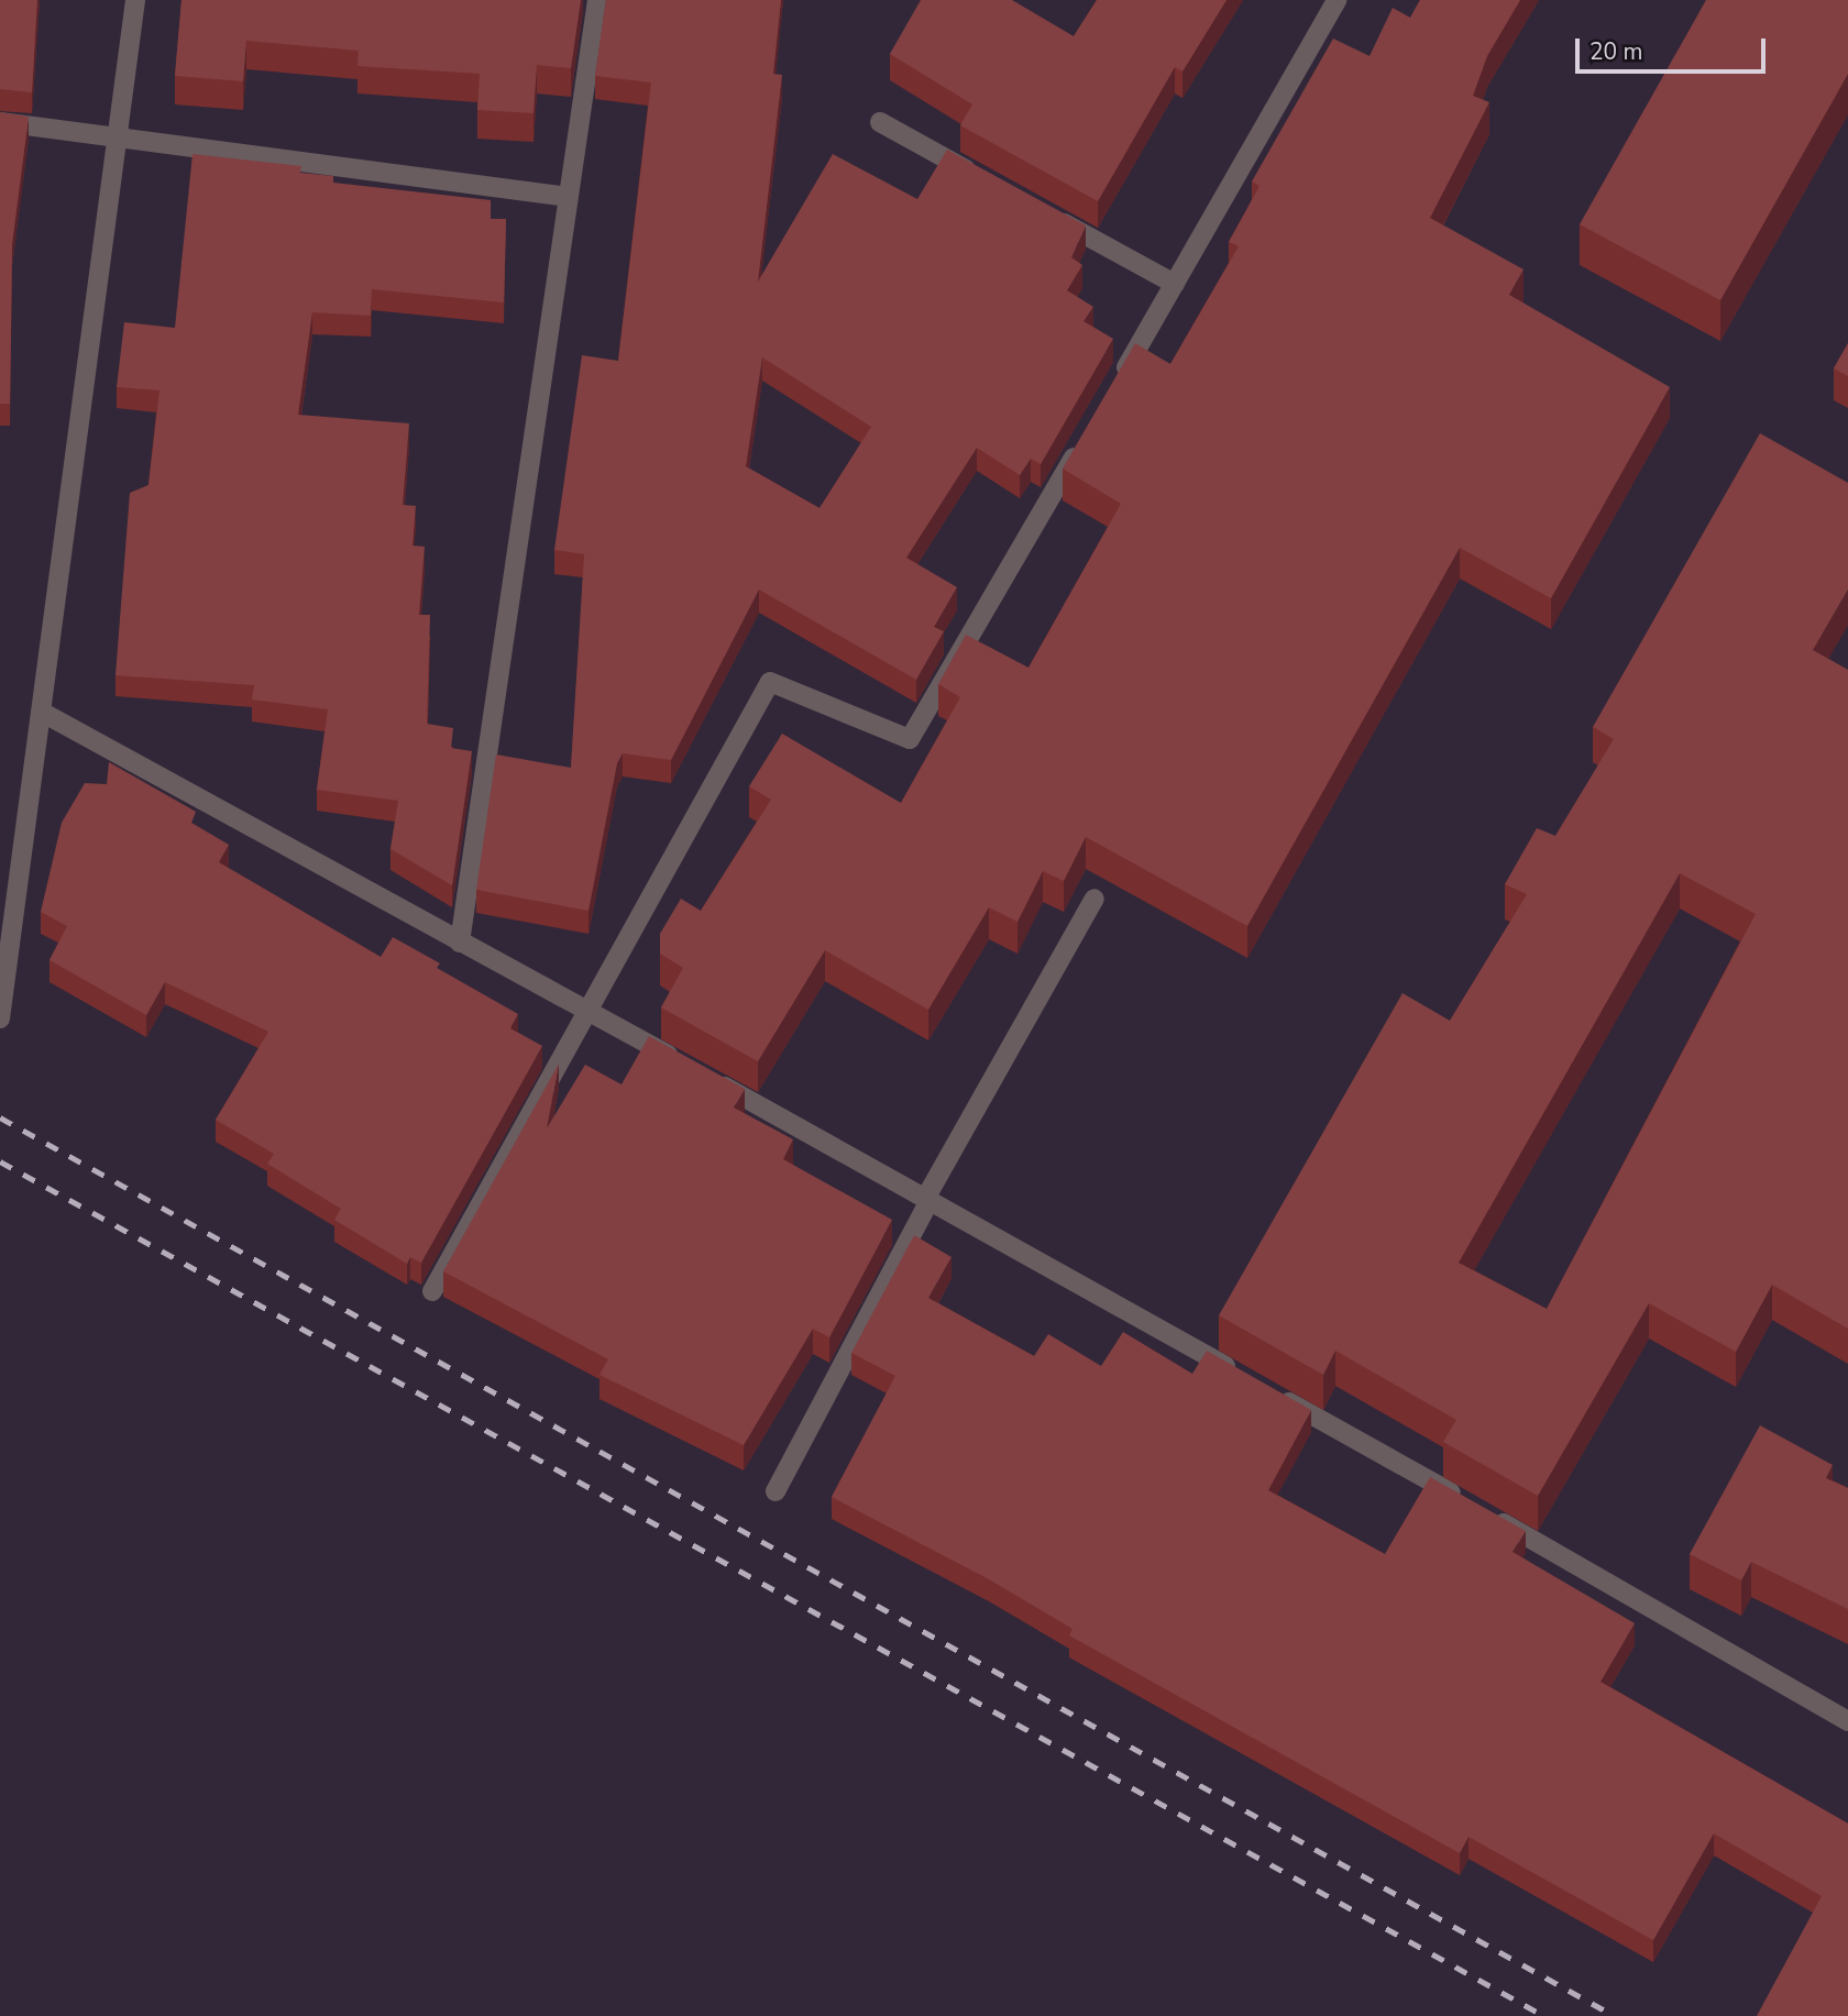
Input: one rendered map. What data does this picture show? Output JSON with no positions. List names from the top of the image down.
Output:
{
  "scale_bar": "20 m"
}
